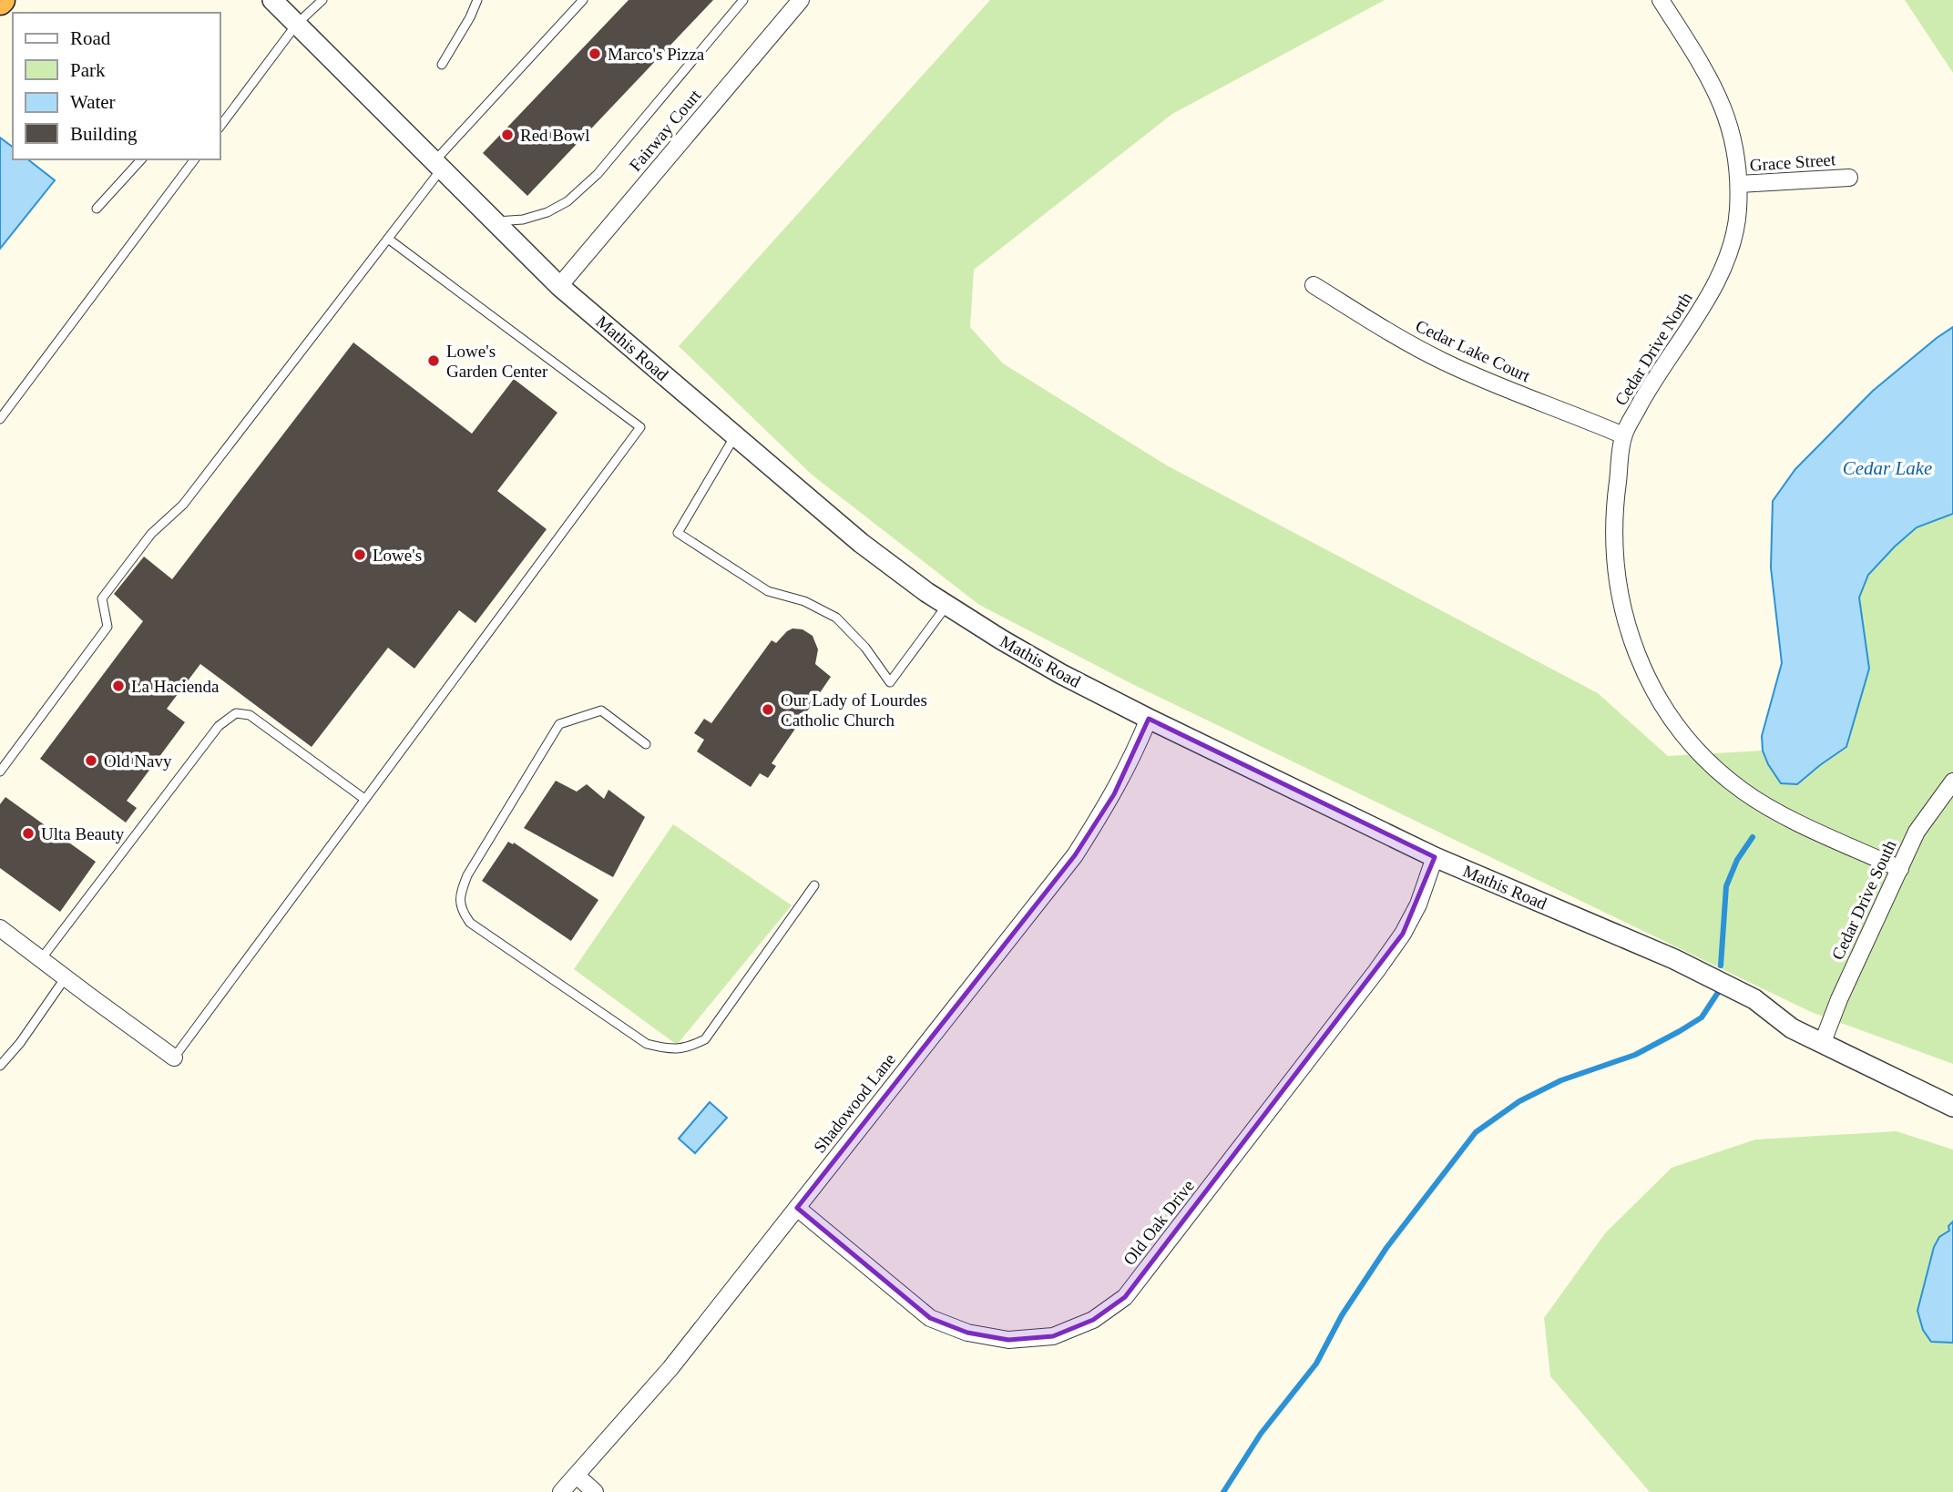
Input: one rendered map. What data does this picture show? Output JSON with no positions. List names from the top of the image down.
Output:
{
  "streets": {
    "street": [
      "Fairway Court",
      "Grace Street",
      "Mathis Road",
      "Cedar Drive North",
      "Cedar Lake Court",
      "Cedar Drive South",
      "Shadowood Lane",
      "Old Oak Drive"
    ]
  },
  "crossings": [
    ["Fairway Court", "Mathis Road"],
    ["Grace Street", "Cedar Drive North"],
    ["Mathis Road", "Cedar Drive South"],
    ["Mathis Road", "Shadowood Lane"],
    ["Mathis Road", "Old Oak Drive"],
    ["Cedar Drive North", "Cedar Lake Court"],
    ["Cedar Drive North", "Cedar Drive South"],
    ["Shadowood Lane", "Old Oak Drive"]
  ],
  "water": ["Cedar Lake"],
  "places": [
    "Marco's Pizza",
    "Red Bowl",
    "Lowe's Garden Center",
    "Lowe's",
    "La Hacienda",
    "Our Lady of Lourdes Catholic Church",
    "Old Navy",
    "Ulta Beauty"
  ],
  "legend": [
    "Road",
    "Park",
    "Water",
    "Building"
  ]
}
